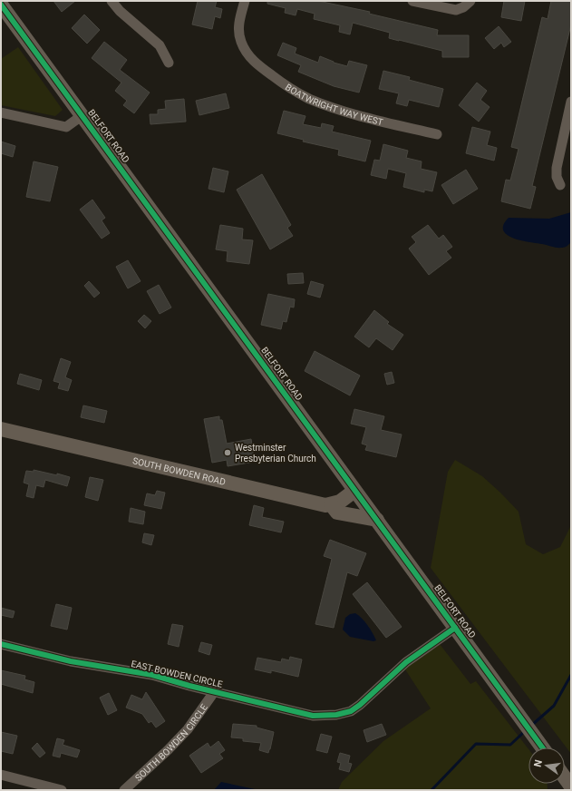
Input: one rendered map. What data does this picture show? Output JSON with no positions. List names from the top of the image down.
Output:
{
  "streets": {
    "main road": ["BELFORT ROAD", "SOUTH BOWDEN ROAD"],
    "street": ["BOATWRIGHT WAY WEST", "EAST BOWDEN CIRCLE", "SOUTH BOWDEN CIRCLE"]
  },
  "crossings": [
    ["BELFORT ROAD", "EAST BOWDEN CIRCLE"],
    ["EAST BOWDEN CIRCLE", "SOUTH BOWDEN CIRCLE"]
  ],
  "places": ["Westminster Presbyterian Church"],
  "north": "left"
}
